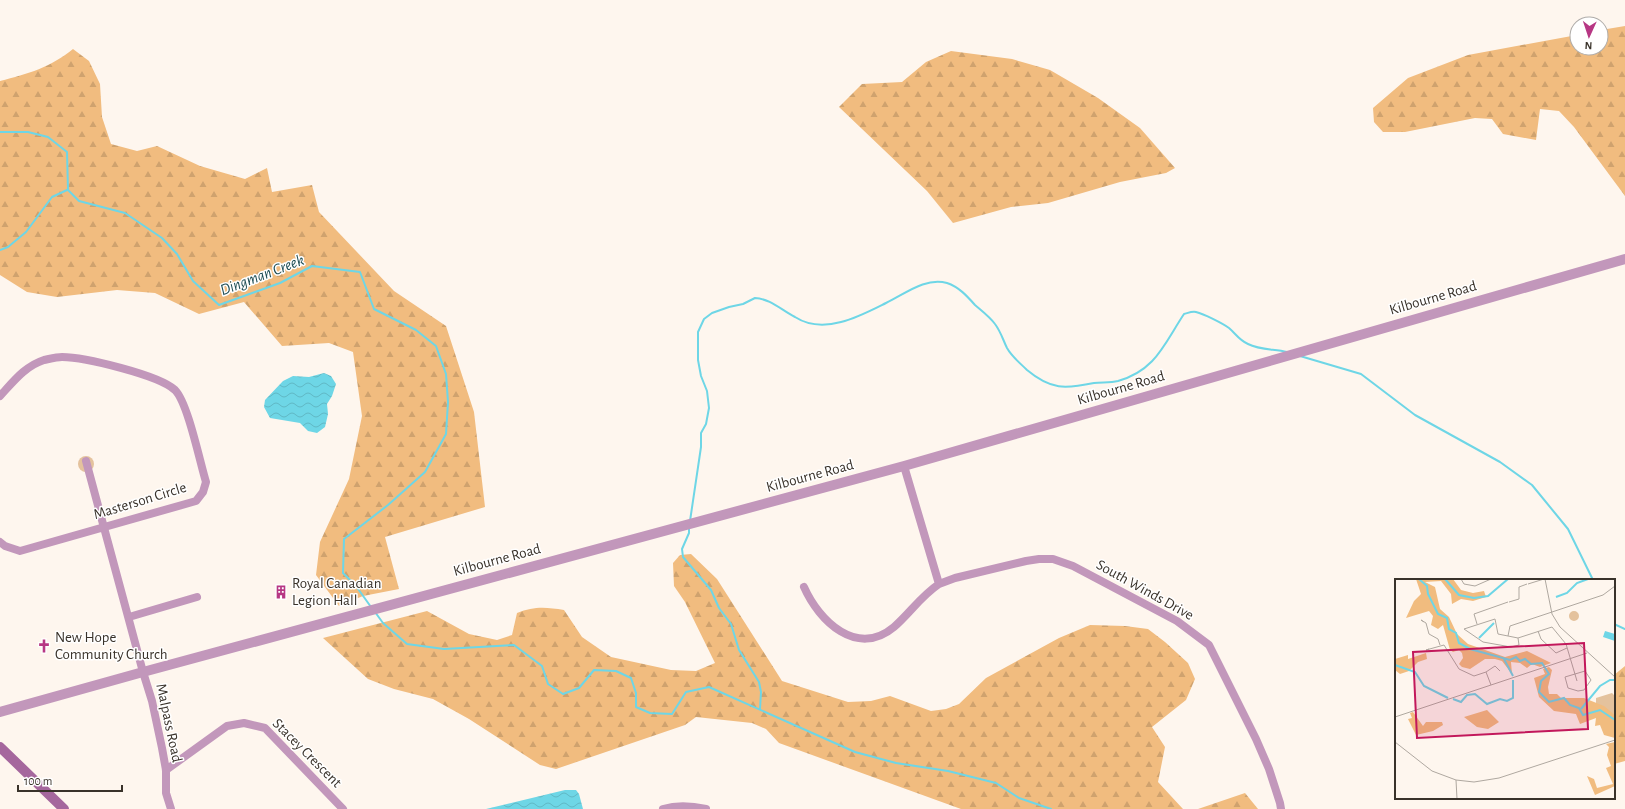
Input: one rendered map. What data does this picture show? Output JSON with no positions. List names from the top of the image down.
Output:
{
  "streets": {
    "street": [
      "Kilbourne Road",
      "Masterson Circle",
      "South Winds Drive",
      "Malpass Road",
      "Stacey Crescent"
    ]
  },
  "crossings": [
    ["Kilbourne Road", "Malpass Road"],
    ["Masterson Circle", "Malpass Road"],
    ["Malpass Road", "Stacey Crescent"]
  ],
  "water": ["Dingman Creek"],
  "places": {
    "building": ["Royal Canadian Legion Hall"],
    "church": ["New Hope Community Church"]
  },
  "scale_bar": "100 m",
  "north": "bottom"
}
